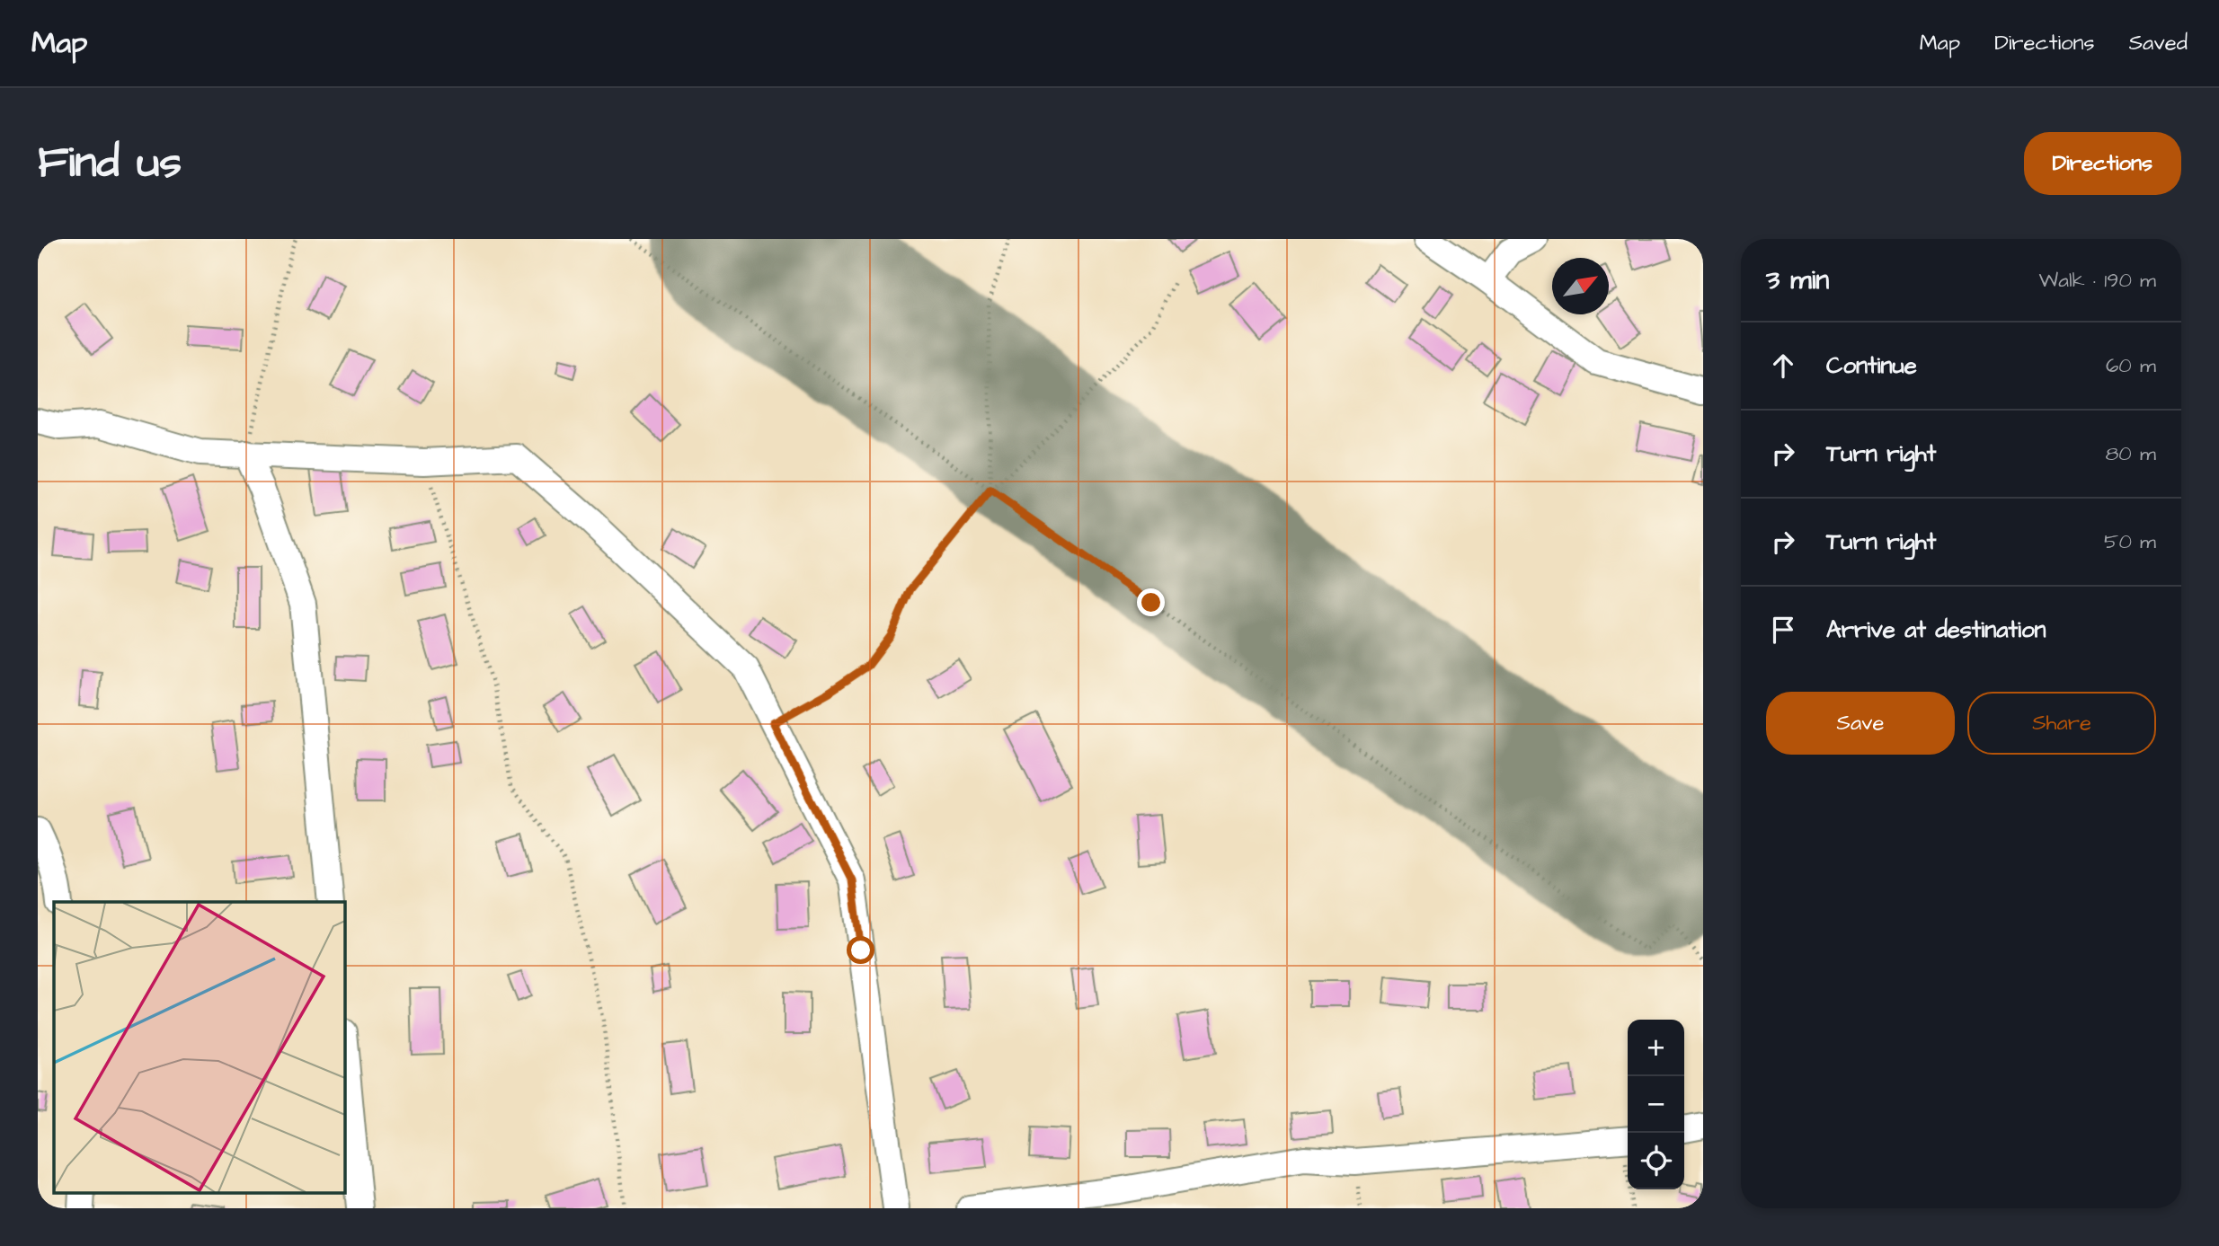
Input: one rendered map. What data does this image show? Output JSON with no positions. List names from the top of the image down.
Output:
{
  "north": "top right",
  "page": {
    "header": "Map",
    "nav": ["Map", "Directions", "Saved"],
    "buttons": [
      "Directions",
      ["Save", "Share"]
    ],
    "title": "Find us",
    "heading": ["3 min", "Walk · 190 m"],
    "list": [
      ["Continue", "60 m"],
      ["Turn right", "80 m"],
      ["Turn right", "50 m"],
      "Arrive at destination"
    ],
    "map_buttons": ["+", "−"]
  }
}
